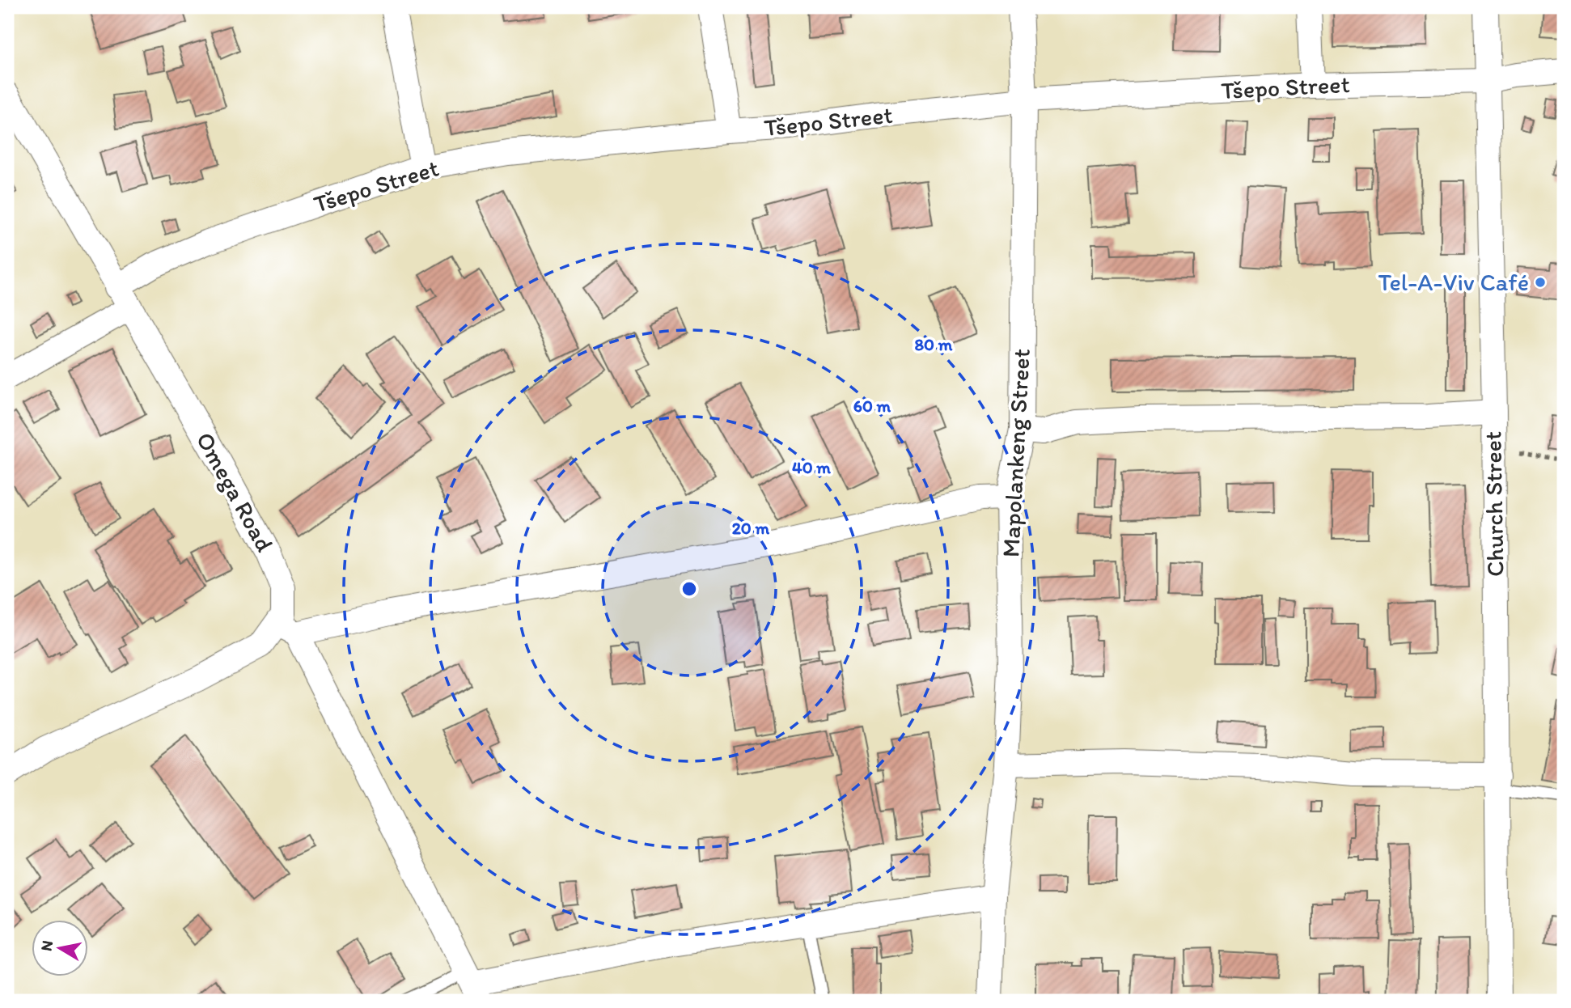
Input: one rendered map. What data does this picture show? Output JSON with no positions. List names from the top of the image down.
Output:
{
  "streets": {
    "street": [
      "Tšepo Street",
      "Mapolankeng Street",
      "Omega Road",
      "Church Street"
    ]
  },
  "crossings": [
    ["Tšepo Street", "Mapolankeng Street"],
    ["Tšepo Street", "Omega Road"],
    ["Tšepo Street", "Church Street"]
  ],
  "places": ["Tel-A-Viv Café"],
  "north": "left",
  "rings": [
    "80 m",
    "60 m",
    "40 m",
    "20 m"
  ]
}
